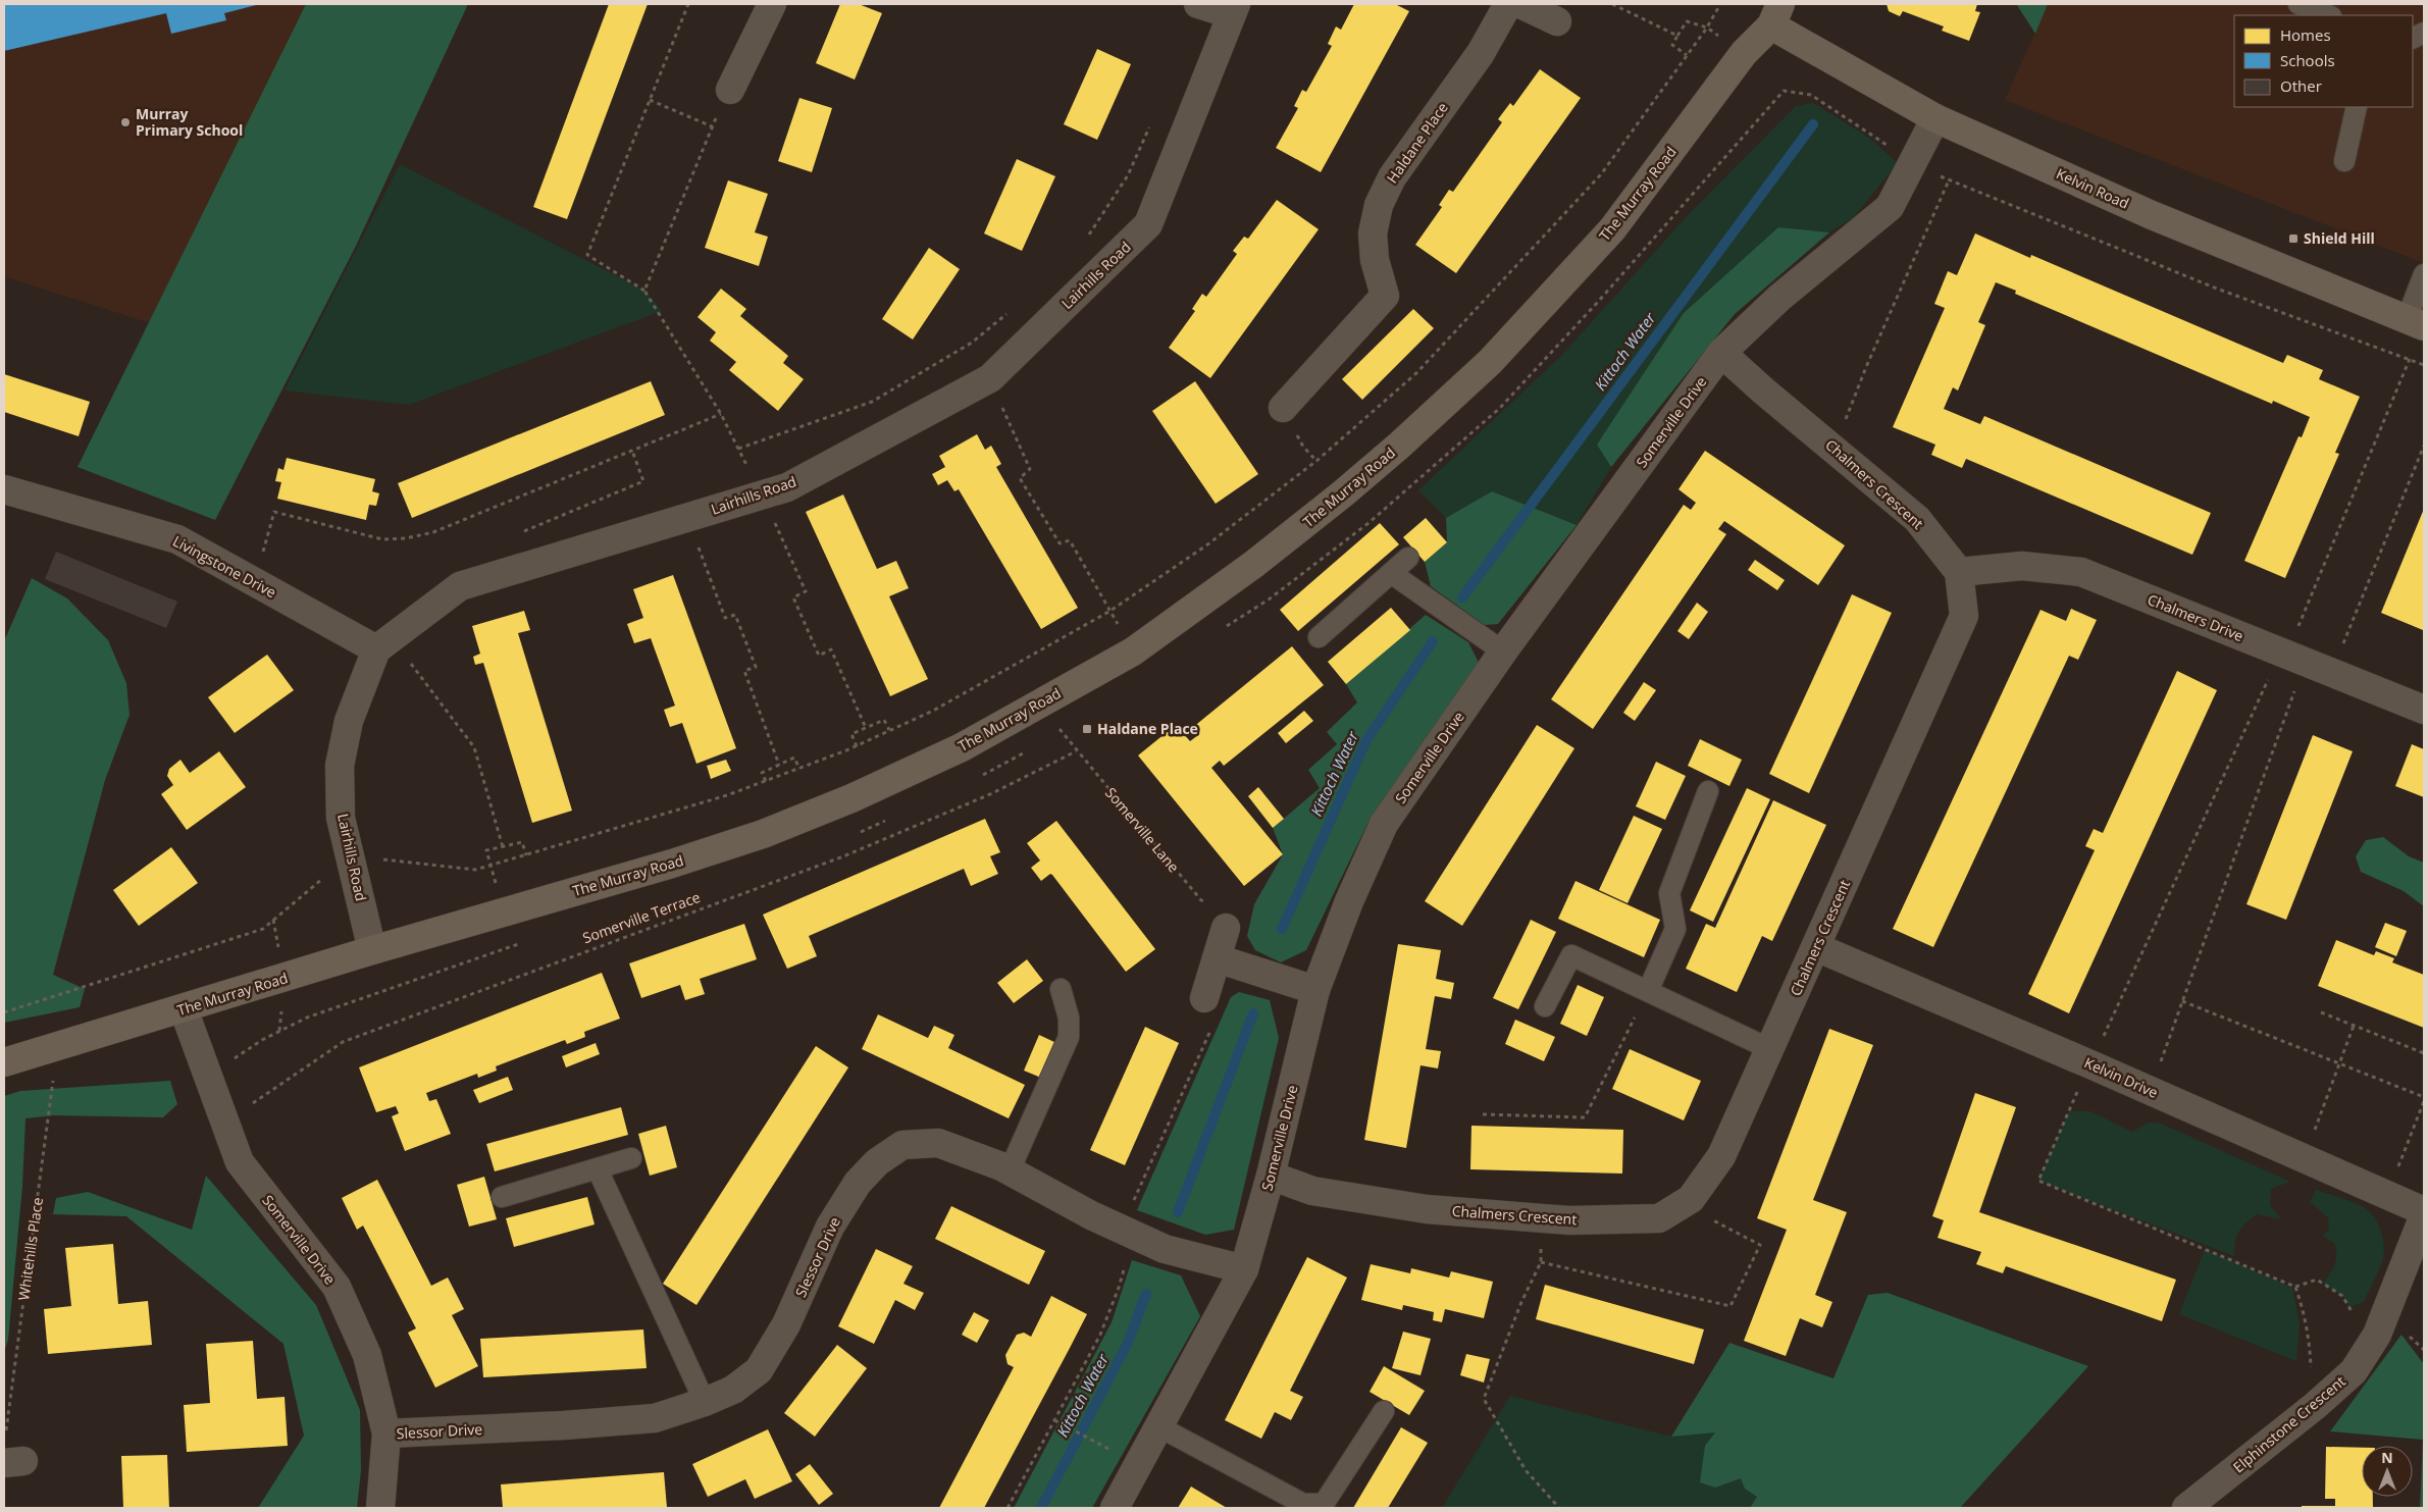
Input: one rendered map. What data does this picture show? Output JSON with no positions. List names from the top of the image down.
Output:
{
  "streets": {
    "street": [
      "Haldane Place",
      "Kelvin Road",
      "The Murray Road",
      "Lairhills Road",
      "Somerville Drive",
      "Chalmers Crescent",
      "Livingstone Drive",
      "Chalmers Drive",
      "Kelvin Drive",
      "Slessor Drive",
      "Elphinstone Crescent"
    ],
    "path": ["Somerville Lane", "Somerville Terrace", "Whitehills Place"]
  },
  "crossings": [
    ["Kelvin Road", "The Murray Road"],
    ["Kelvin Road", "Somerville Drive"],
    ["The Murray Road", "Lairhills Road"],
    ["The Murray Road", "Somerville Drive"],
    ["The Murray Road", "Somerville Lane"],
    ["The Murray Road", "Whitehills Place"],
    ["Lairhills Road", "Livingstone Drive"],
    ["Somerville Drive", "Chalmers Crescent"],
    ["Somerville Drive", "Somerville Terrace"],
    ["Somerville Drive", "Slessor Drive"],
    ["Chalmers Crescent", "Chalmers Drive"],
    ["Chalmers Crescent", "Kelvin Drive"],
    ["Somerville Lane", "Somerville Terrace"],
    ["Kelvin Drive", "Elphinstone Crescent"]
  ],
  "water": ["Kittoch Water"],
  "places": {
    "other": ["Murray Primary School"],
    "transit": ["Shield Hill", "Haldane Place"]
  },
  "legend": ["Homes", "Schools", "Other"],
  "north": "top"
}
